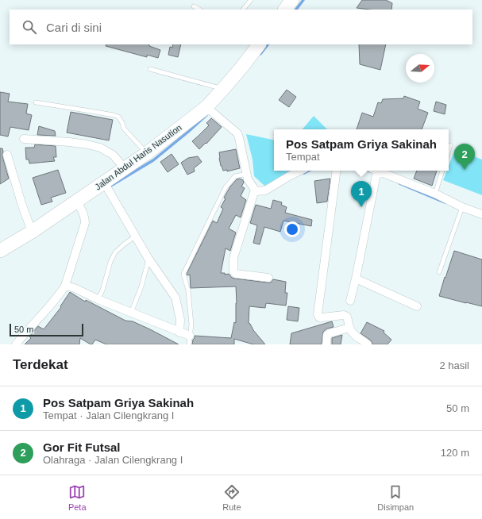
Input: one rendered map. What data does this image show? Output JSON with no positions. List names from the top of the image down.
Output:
{
  "streets": {
    "highway": ["Jalan Abdul Haris Nasution"]
  },
  "scale_bar": "50 m",
  "north": "right",
  "page": {
    "search": "Cari di sini",
    "popup": ["Pos Satpam Griya Sakinah", "Tempat"],
    "pins": ["2", "1"],
    "scale": "50 m",
    "heading": ["Terdekat", "2 hasil"],
    "list": [
      {
        "mark": "1",
        "name": "Pos Satpam Griya Sakinah",
        "note": "Tempat · Jalan Cilengkrang I",
        "value": "50 m"
      },
      {
        "mark": "2",
        "name": "Gor Fit Futsal",
        "note": "Olahraga · Jalan Cilengkrang I",
        "value": "120 m"
      }
    ],
    "nav": ["Peta", "Rute", "Disimpan"]
  }
}
